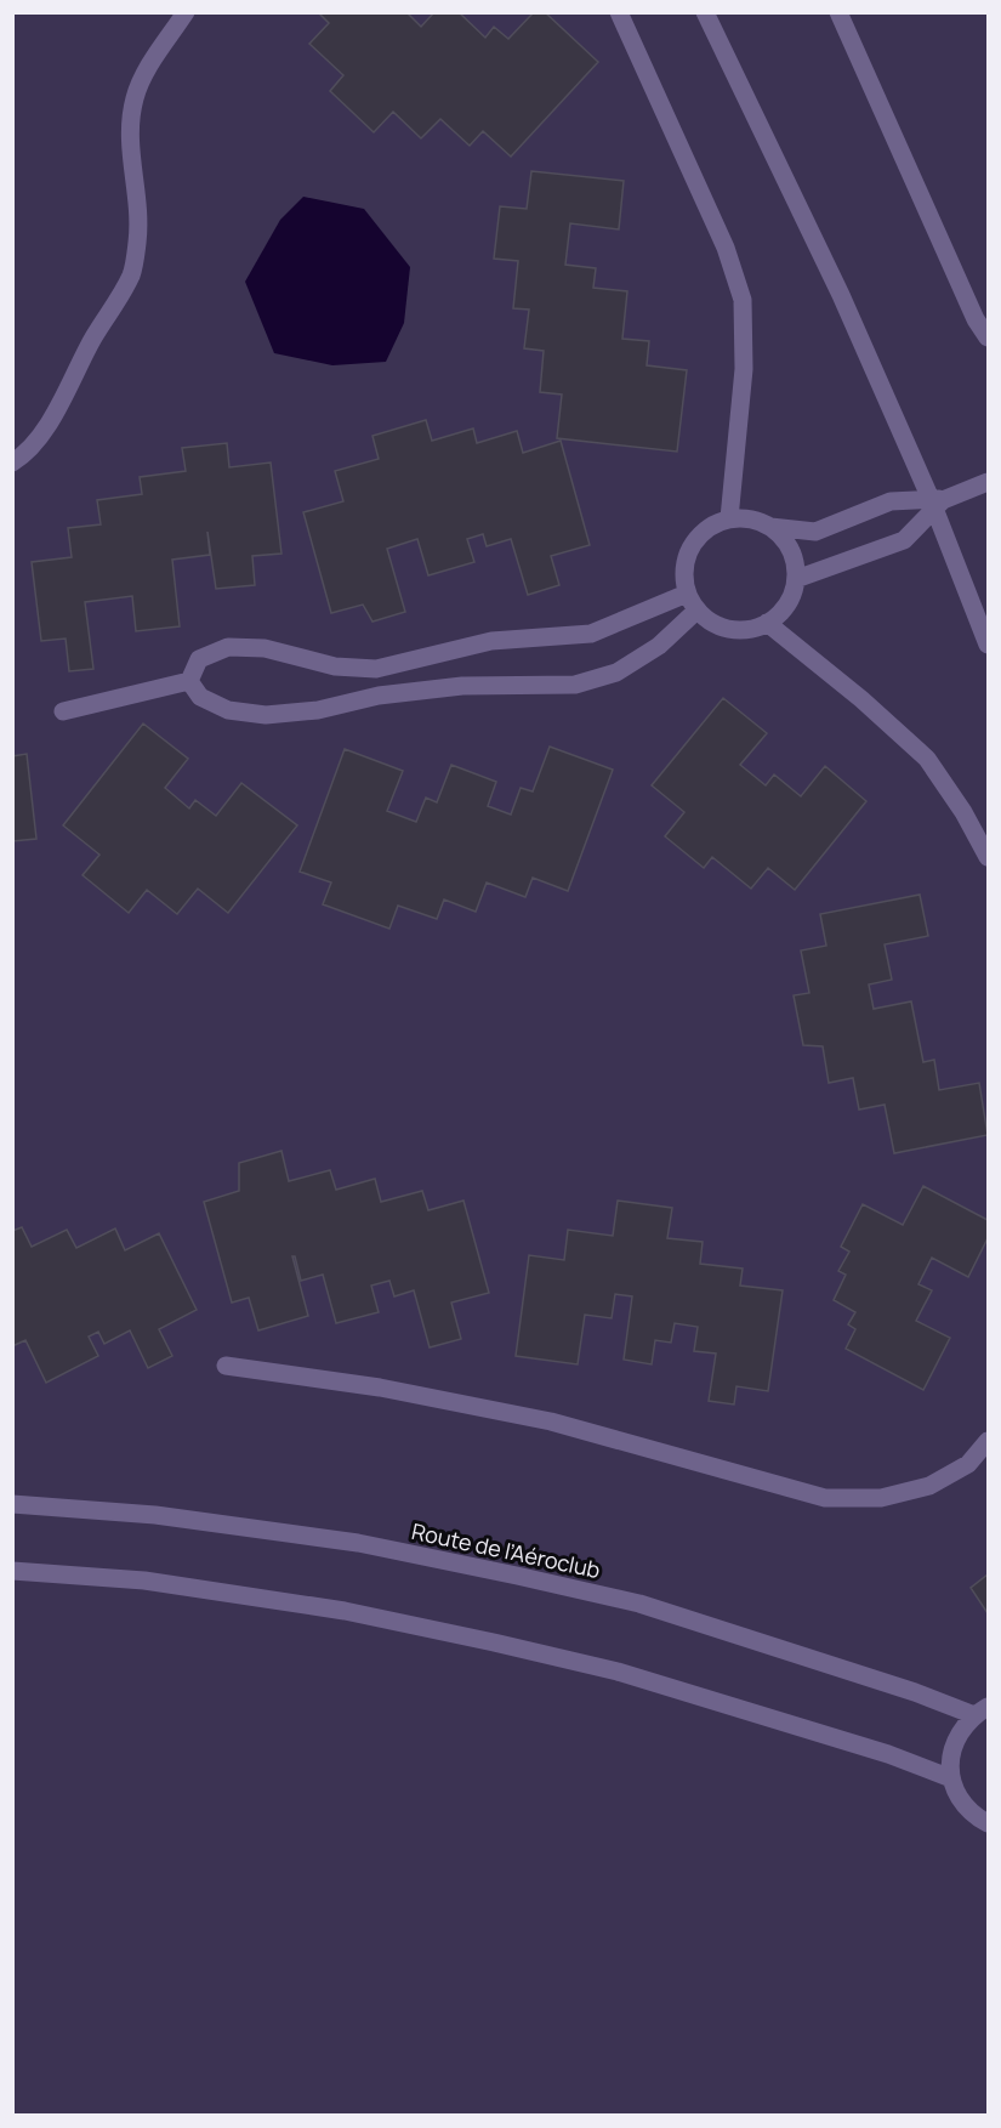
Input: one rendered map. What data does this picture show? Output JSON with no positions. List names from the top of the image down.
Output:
{
  "streets": {
    "street": ["Route de l’Aéroclub"]
  }
}
